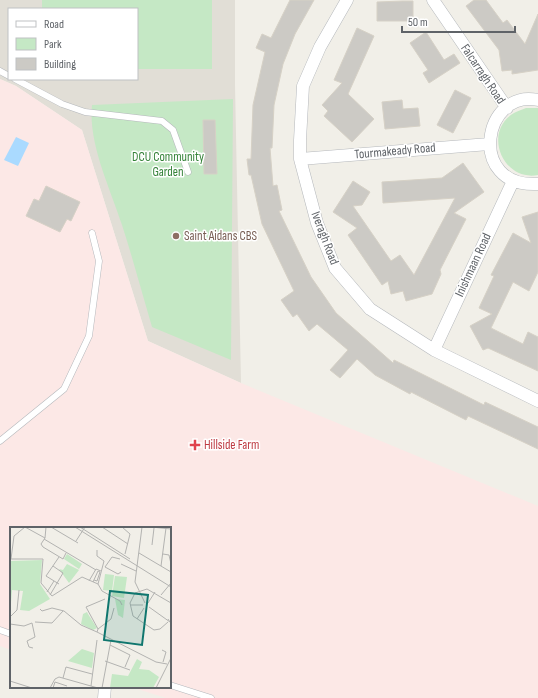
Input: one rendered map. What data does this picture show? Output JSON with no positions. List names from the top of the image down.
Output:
{
  "streets": {
    "street": [
      "Falcarragh Road",
      "Tourmakeady Road",
      "Iveragh Road",
      "Inishmaan Road"
    ]
  },
  "crossings": [
    ["Tourmakeady Road", "Iveragh Road"],
    ["Iveragh Road", "Inishmaan Road"]
  ],
  "parks": ["DCU Community Garden"],
  "places": {
    "other": ["Saint Aidans CBS"],
    "health": ["Hillside Farm"]
  },
  "legend": ["Road", "Park", "Building"],
  "scale_bar": "50 m"
}
